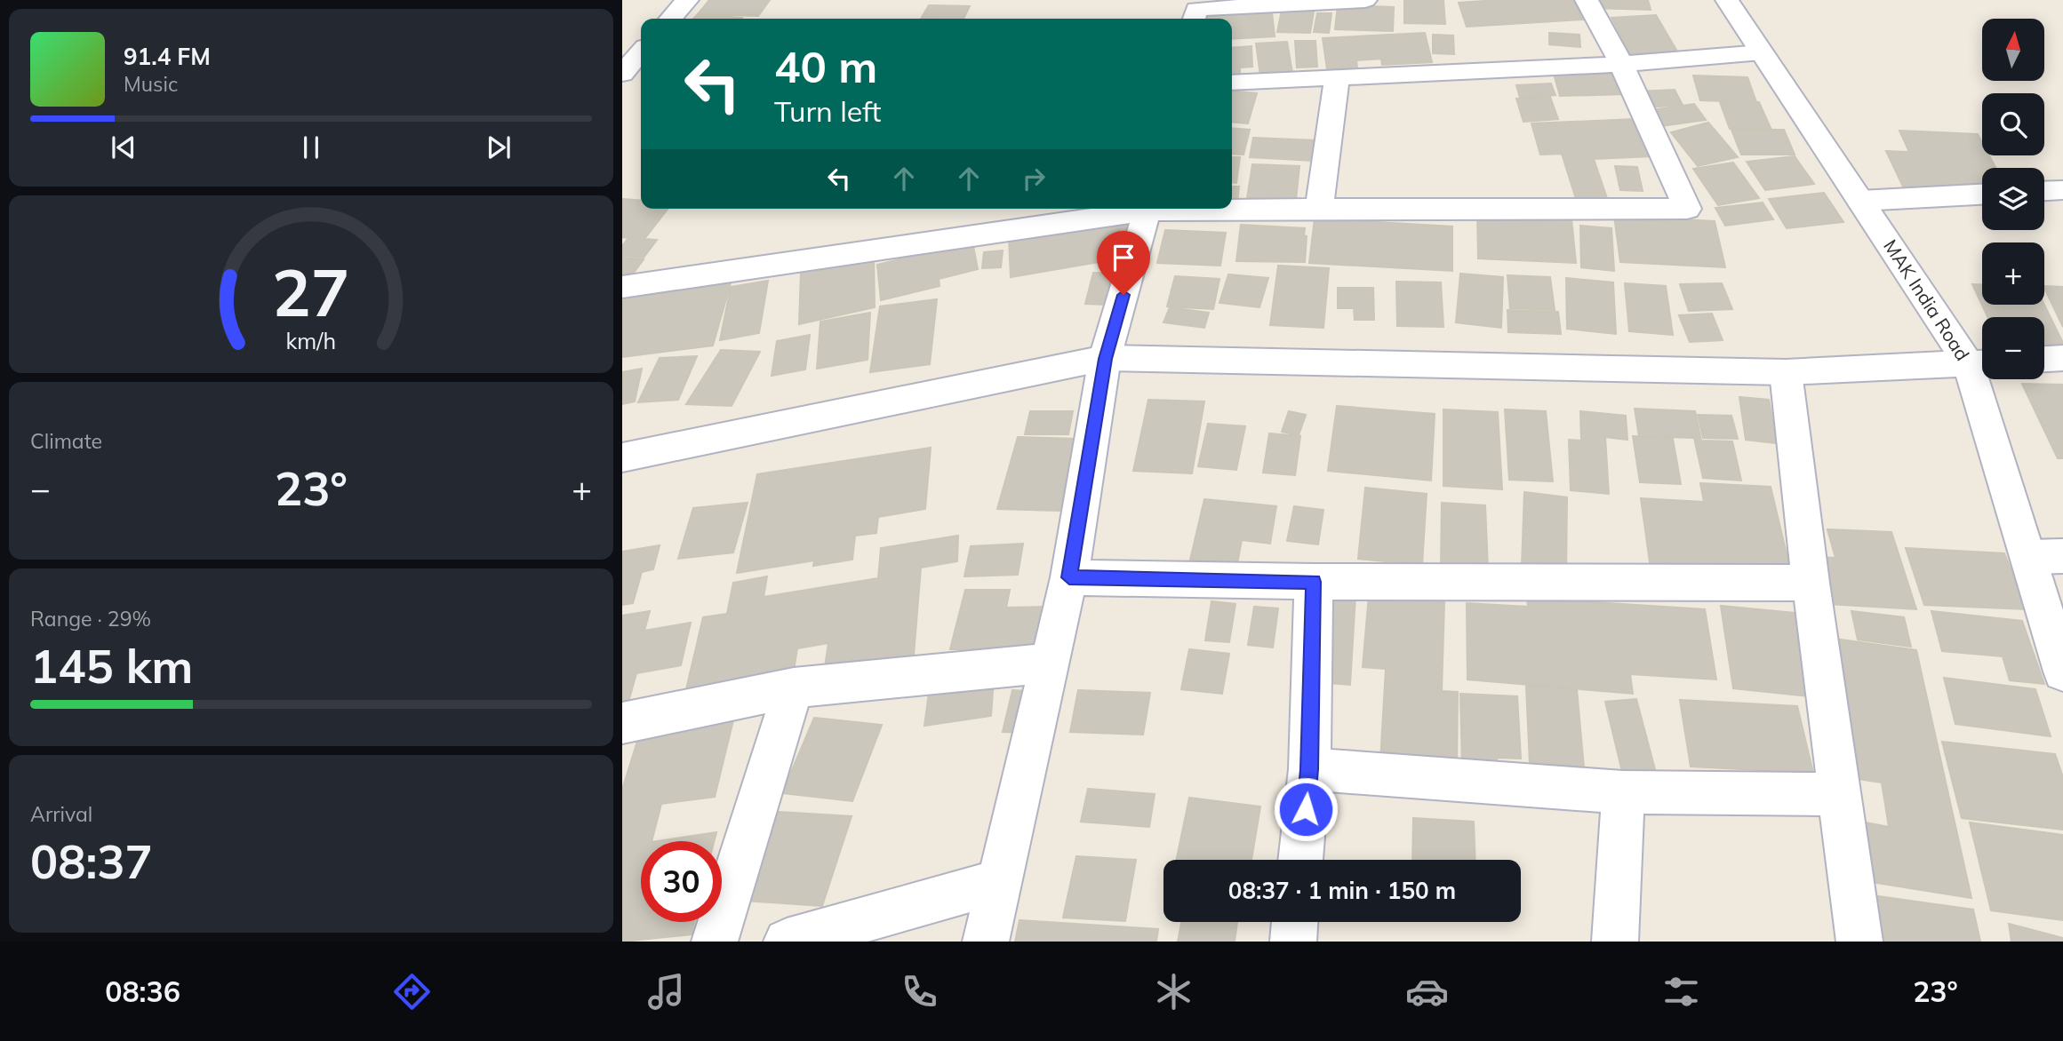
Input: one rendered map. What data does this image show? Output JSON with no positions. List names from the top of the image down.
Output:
{
  "streets": {
    "street": ["MAK India Road"]
  },
  "north": "top",
  "page": {
    "map_buttons": ["+", "−"],
    "turn": ["40 m", "Turn left"],
    "song": ["91.4 FM", "Music"],
    "tile": [
      "Climate",
      ["Range · 29%", "145 km"],
      ["Arrival", "08:37"]
    ],
    "heat": ["−", "23°", "+"],
    "limit": "30",
    "trip": "08:37 · 1 min · 150 m",
    "tabs": ["08:36", "23°"],
    "gauge": ["27", "km/h"]
  }
}
